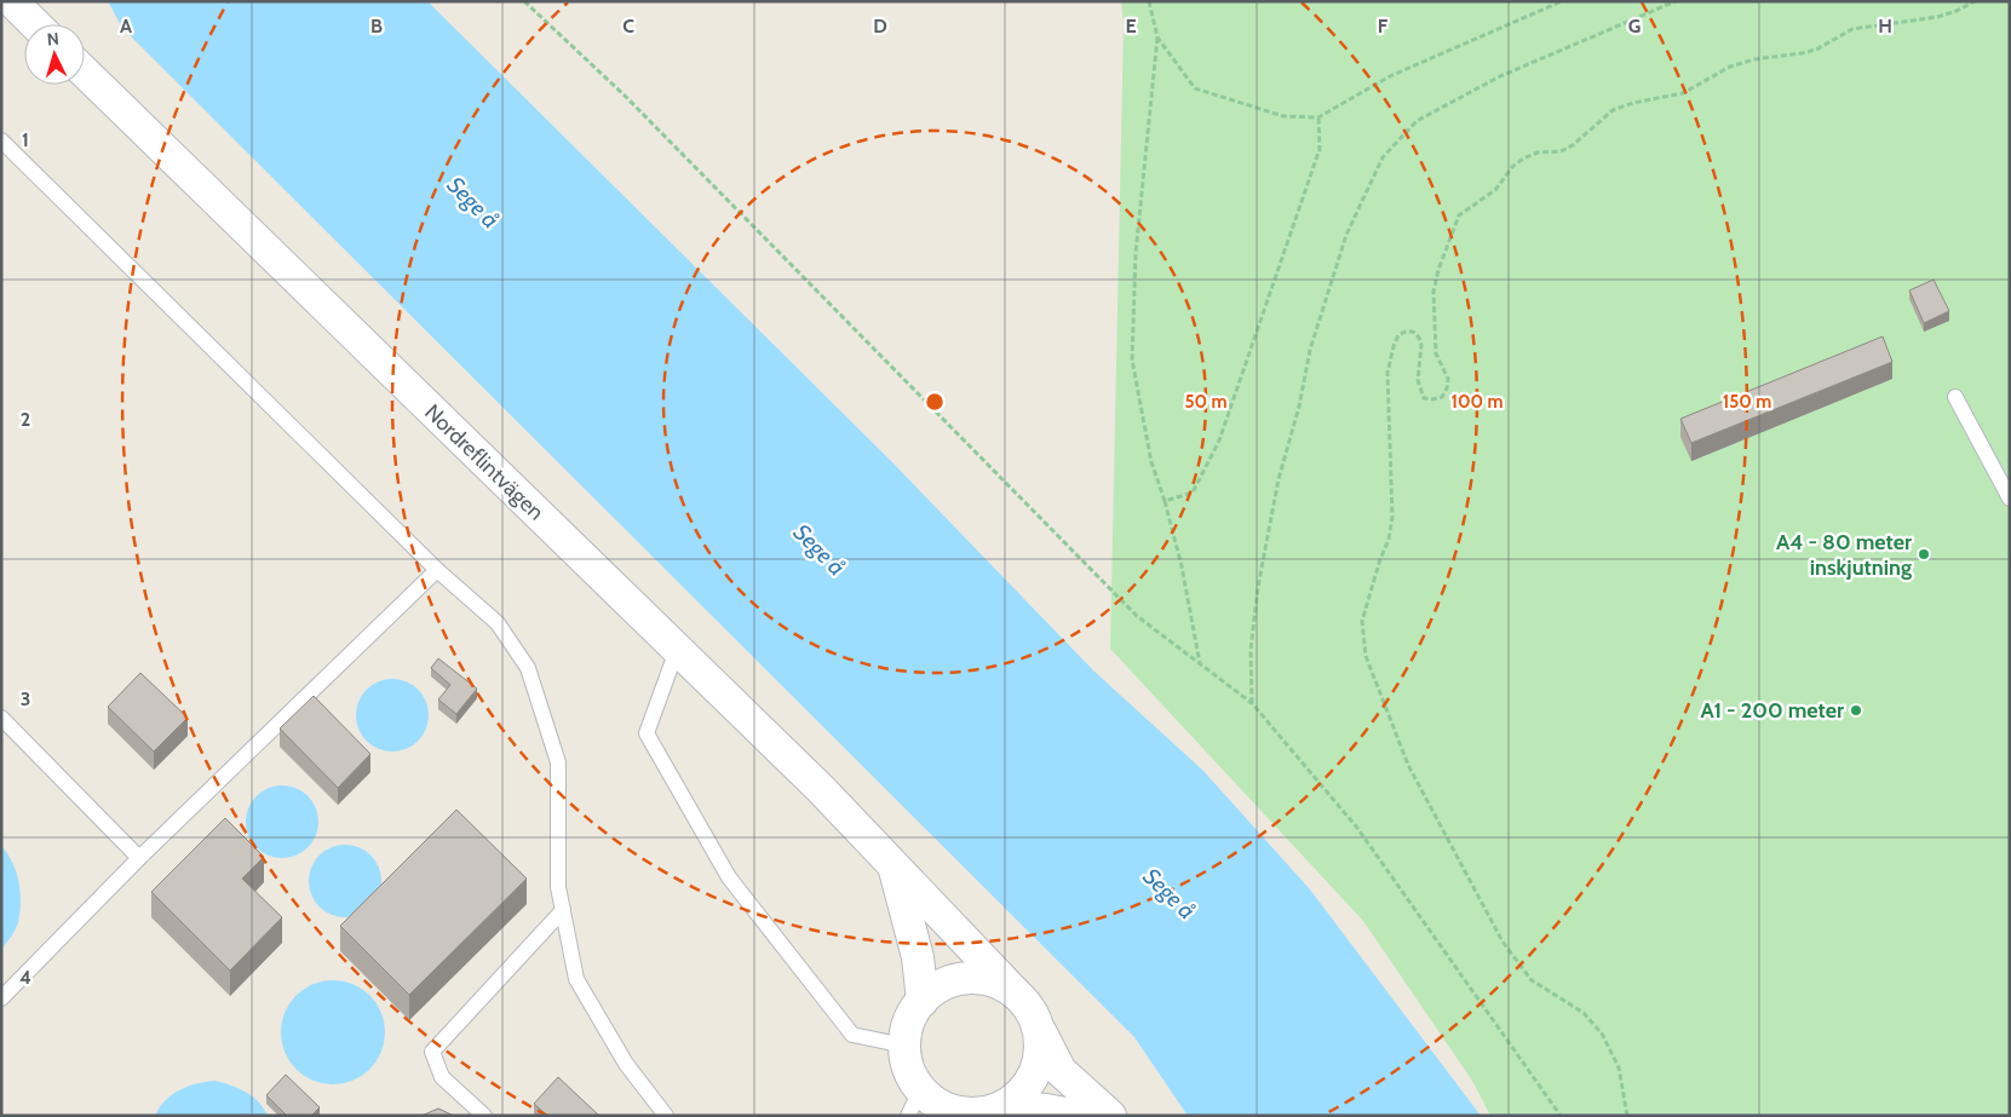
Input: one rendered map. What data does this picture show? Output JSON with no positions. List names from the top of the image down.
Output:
{
  "streets": {
    "street": ["Nordreflintvägen"]
  },
  "water": ["Sege å"],
  "places": ["A4 - 80 meter inskjutning", "A1 - 200 meter"],
  "north": "top",
  "grid": {
    "columns": [
      "A",
      "B",
      "C",
      "D",
      "E",
      "F",
      "G",
      "H"
    ],
    "rows": [
      "1",
      "2",
      "3",
      "4"
    ]
  },
  "rings": ["50 m", "100 m", "150 m"]
}
